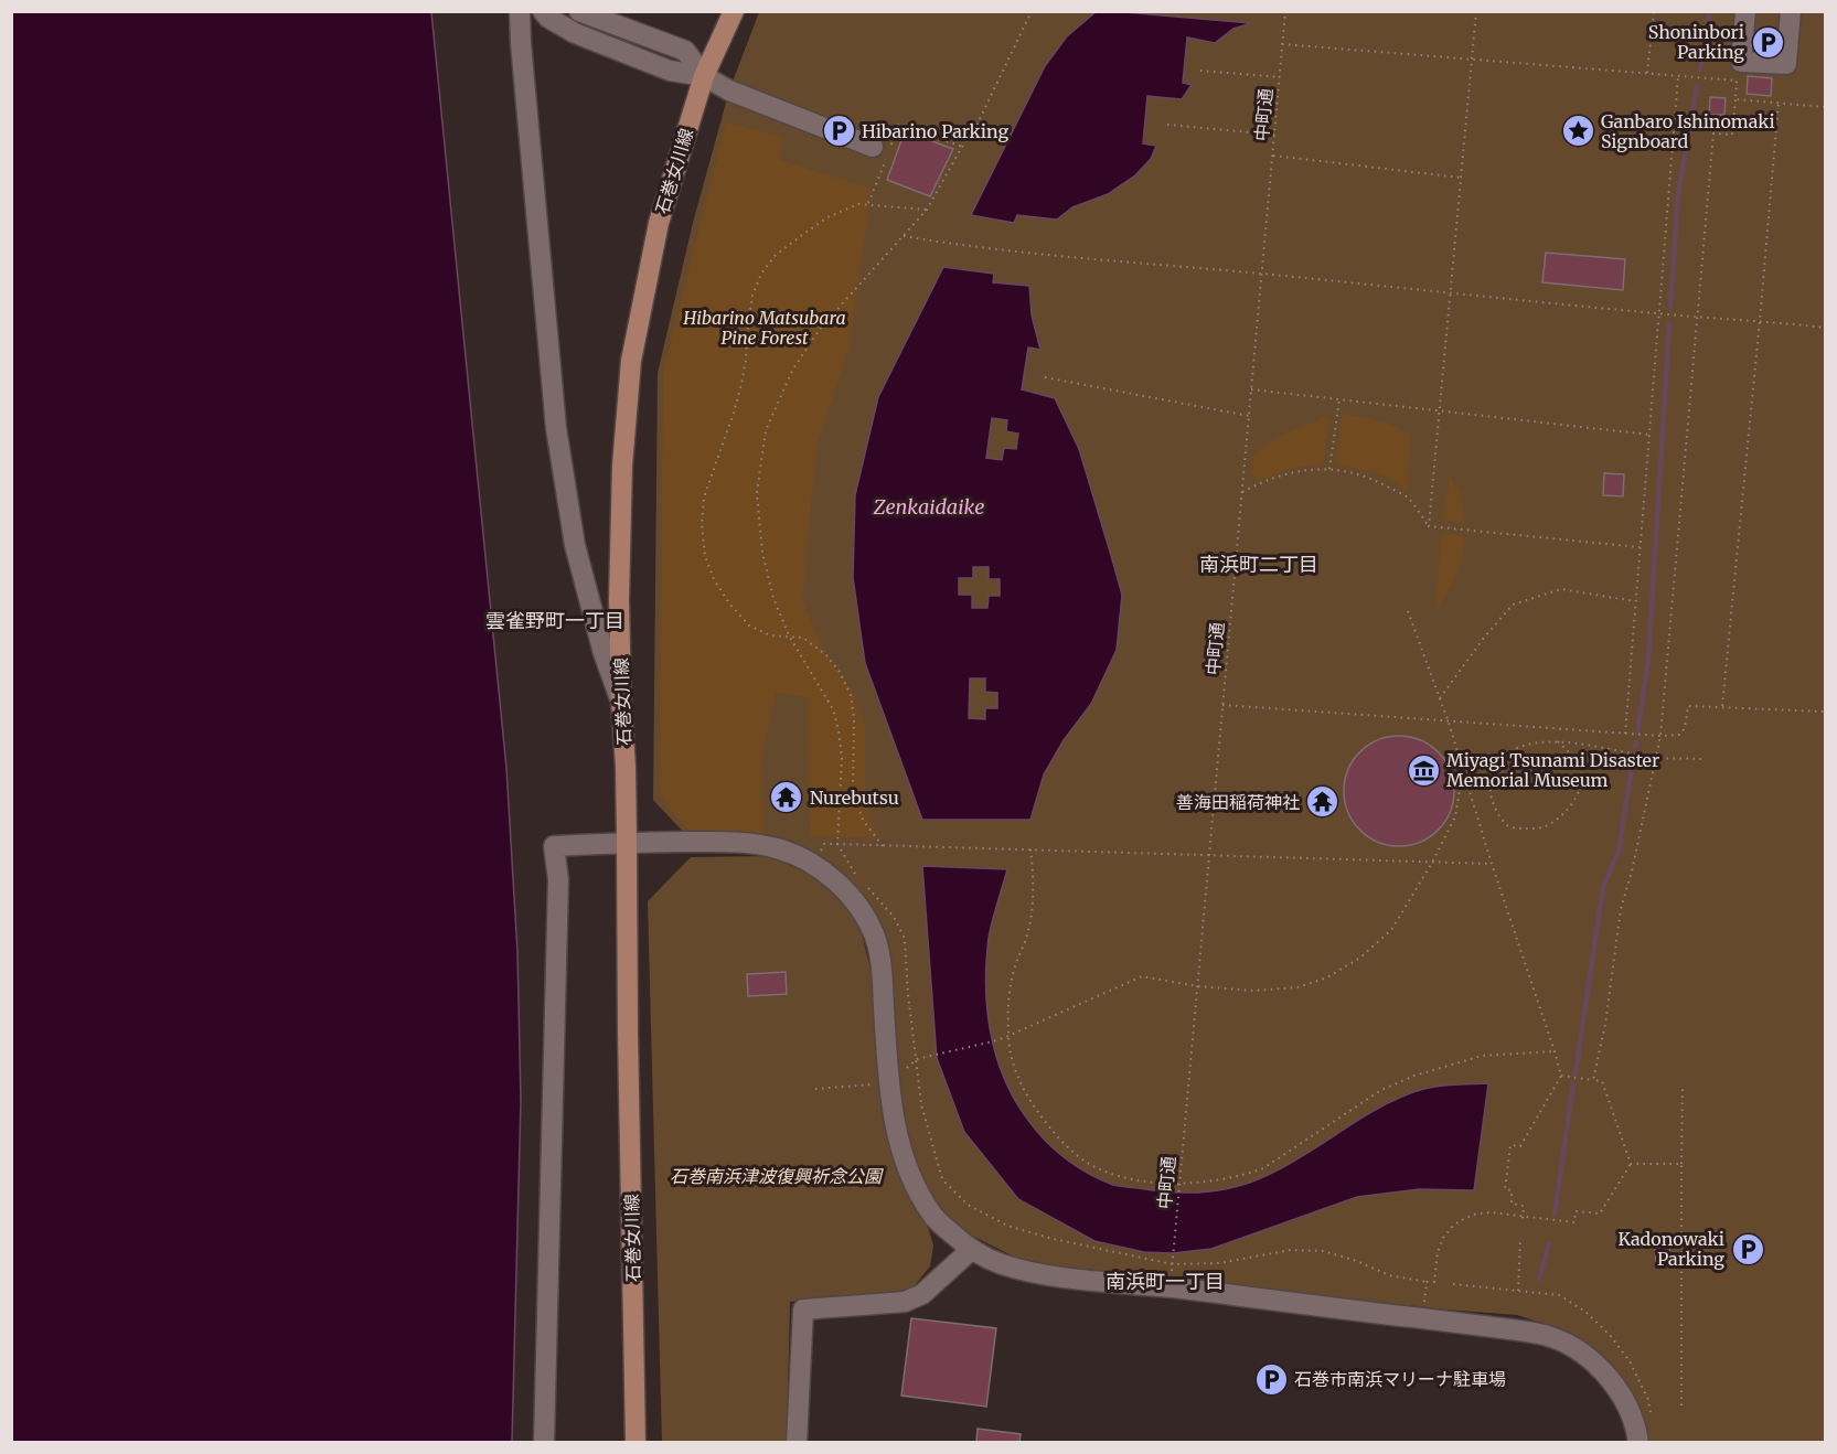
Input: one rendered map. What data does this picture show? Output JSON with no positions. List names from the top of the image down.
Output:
{
  "streets": {
    "main road": ["石巻女川線"],
    "path": ["中町通"]
  },
  "districts": ["南浜町二丁目", "雲雀野町一丁目", "南浜町一丁目"],
  "water": ["Zenkaidaike"],
  "parks": ["Hibarino Matsubara Pine Forest", "石巻南浜津波復興祈念公園"],
  "places": {
    "parking": [
      "Shoninbori Parking",
      "Hibarino Parking",
      "Kadonowaki Parking",
      "石巻市南浜マリーナ駐車場"
    ],
    "place": ["Ganbaro Ishinomaki Signboard"],
    "museum": ["Miyagi Tsunami Disaster Memorial Museum"],
    "temple": ["Nurebutsu", "善海田稲荷神社"]
  }
}
